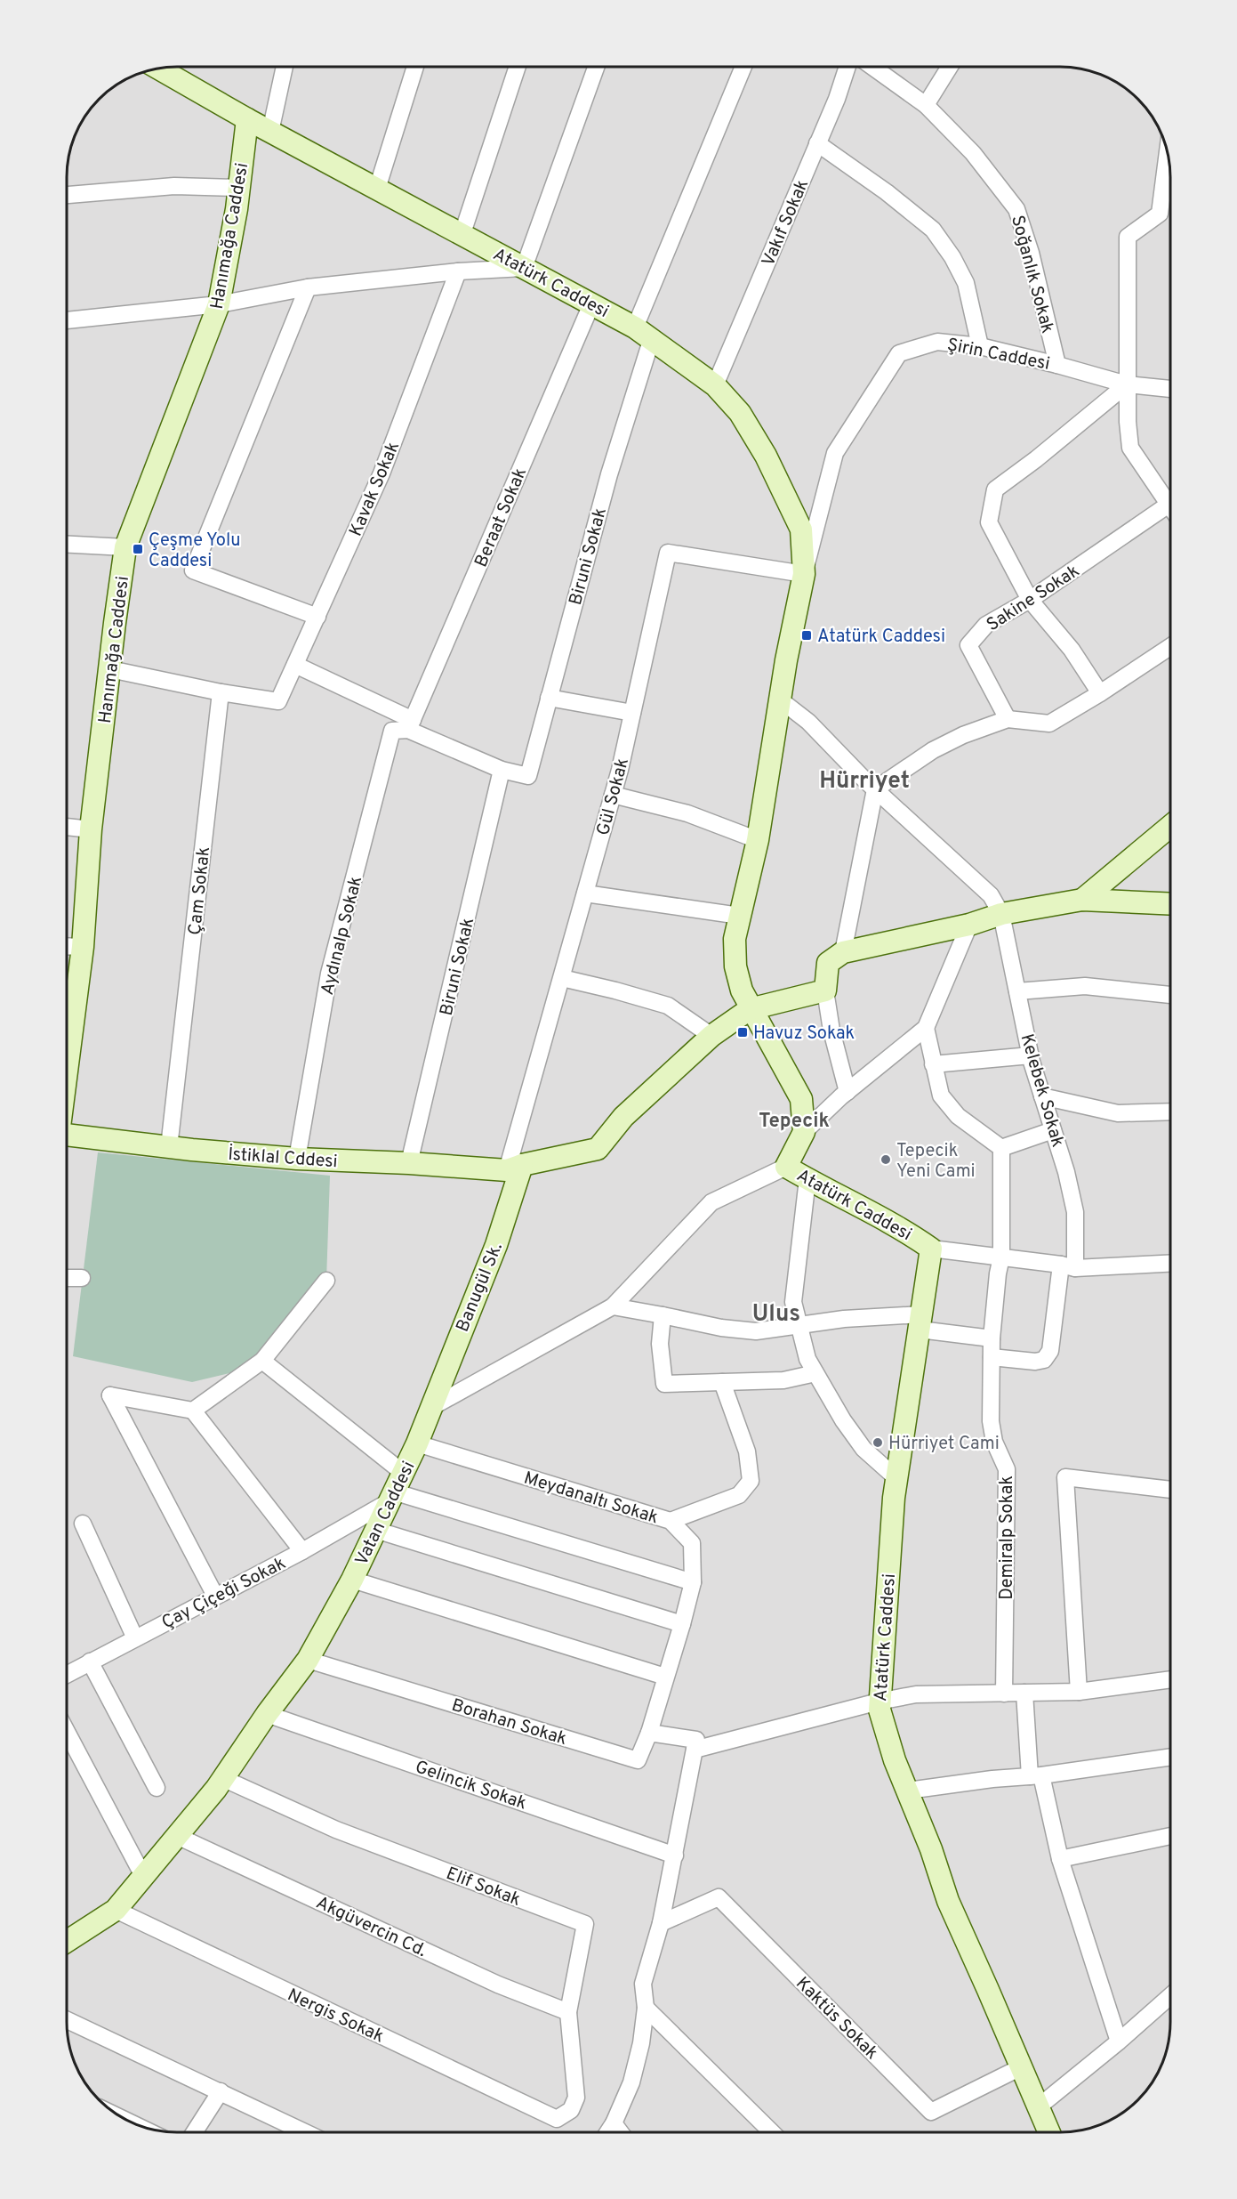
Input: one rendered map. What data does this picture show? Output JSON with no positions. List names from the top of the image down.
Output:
{
  "streets": {
    "main road": [
      "Hanımağa Caddesi",
      "Atatürk Caddesi",
      "İstiklal Cddesi",
      "Banugül Sk.",
      "Vatan Caddesi"
    ],
    "street": [
      "Vakıf Sokak",
      "Soğanlık Sokak",
      "Şirin Caddesi",
      "Kavak Sokak",
      "Beraat Sokak",
      "Biruni Sokak",
      "Sakine Sokak",
      "Gül Sokak",
      "Çam Sokak",
      "Aydınalp Sokak",
      "Kelebek Sokak",
      "Meydanaltı Sokak",
      "Demiralp Sokak",
      "Çay Çiçeği Sokak",
      "Borahan Sokak",
      "Gelincik Sokak",
      "Elif Sokak",
      "Akgüvercin Cd.",
      "Nergis Sokak",
      "Kaktüs Sokak"
    ]
  },
  "crossings": [
    ["Vakıf Sokak", "Atatürk Caddesi"],
    ["Hanımağa Caddesi", "Atatürk Caddesi"],
    ["Soğanlık Sokak", "Şirin Caddesi"],
    ["Atatürk Caddesi", "Şirin Caddesi"],
    ["Atatürk Caddesi", "Beraat Sokak"],
    ["Atatürk Caddesi", "Biruni Sokak"],
    ["Atatürk Caddesi", "Gül Sokak"],
    ["Atatürk Caddesi", "İstiklal Cddesi"],
    ["Atatürk Caddesi", "Kaktüs Sokak"],
    ["Şirin Caddesi", "Gül Sokak"],
    ["Kavak Sokak", "Çam Sokak"],
    ["Beraat Sokak", "Aydınalp Sokak"],
    ["Biruni Sokak", "İstiklal Cddesi"],
    ["Gül Sokak", "İstiklal Cddesi"],
    ["Gül Sokak", "Banugül Sk."],
    ["Çam Sokak", "İstiklal Cddesi"],
    ["Aydınalp Sokak", "İstiklal Cddesi"],
    ["Kelebek Sokak", "Demiralp Sokak"],
    ["İstiklal Cddesi", "Banugül Sk."],
    ["Banugül Sk.", "Vatan Caddesi"],
    ["Meydanaltı Sokak", "Vatan Caddesi"],
    ["Meydanaltı Sokak", "Borahan Sokak"],
    ["Vatan Caddesi", "Çay Çiçeği Sokak"],
    ["Vatan Caddesi", "Borahan Sokak"],
    ["Vatan Caddesi", "Gelincik Sokak"],
    ["Vatan Caddesi", "Elif Sokak"],
    ["Vatan Caddesi", "Akgüvercin Cd."],
    ["Vatan Caddesi", "Nergis Sokak"],
    ["Elif Sokak", "Akgüvercin Cd."],
    ["Elif Sokak", "Nergis Sokak"]
  ],
  "districts": ["Hürriyet", "Tepecik", "Ulus"],
  "places": {
    "transit": ["Çeşme Yolu Caddesi", "Atatürk Caddesi", "Havuz Sokak"],
    "other": ["Tepecik Yeni Cami", "Hürriyet Cami"]
  }
}
